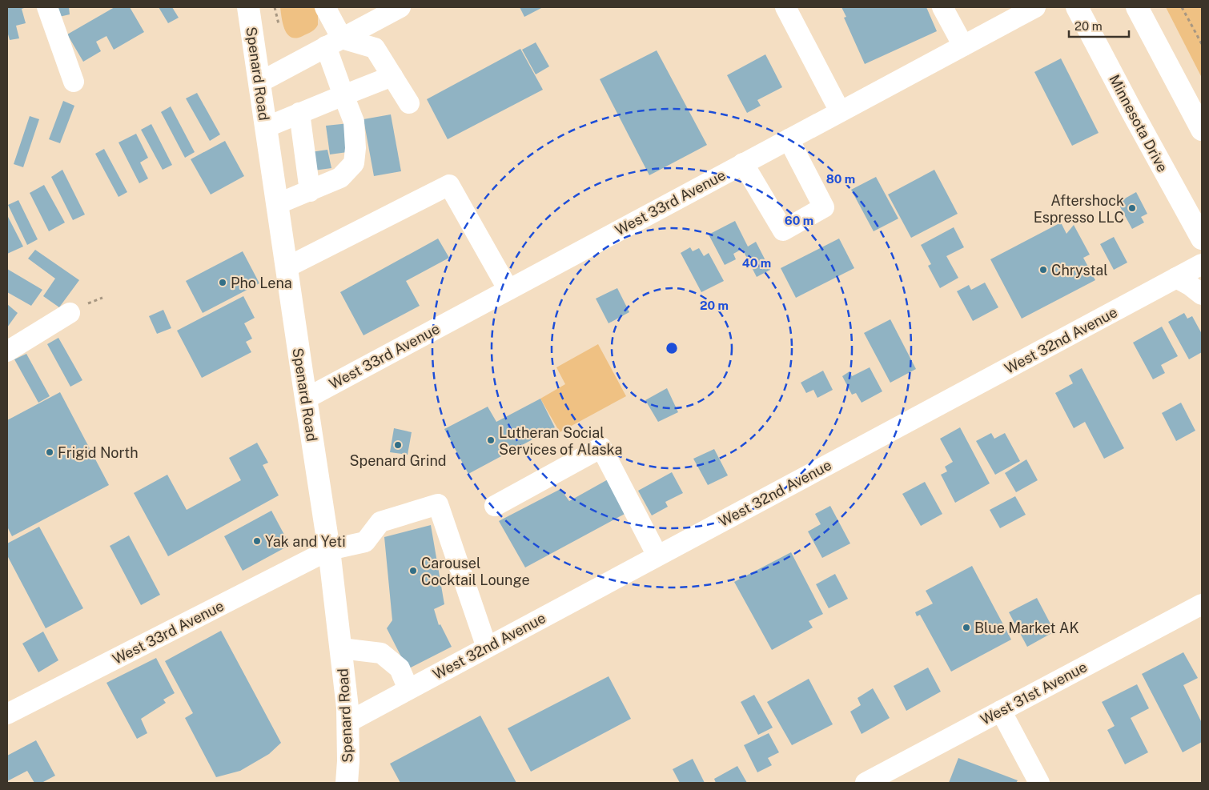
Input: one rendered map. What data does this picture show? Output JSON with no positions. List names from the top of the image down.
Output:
{
  "streets": {
    "main road": ["Spenard Road", "Minnesota Drive"],
    "street": ["West 33rd Avenue", "West 32nd Avenue", "West 31st Avenue"]
  },
  "crossings": [
    ["Spenard Road", "West 33rd Avenue"],
    ["Spenard Road", "West 32nd Avenue"],
    ["West 33rd Avenue", "West 32nd Avenue"]
  ],
  "places": [
    "Aftershock Espresso LLC",
    "Chrystal",
    "Pho Lena",
    "Lutheran Social Services of Alaska",
    "Spenard Grind",
    "Frigid North",
    "Yak and Yeti",
    "Carousel Cocktail Lounge",
    "Blue Market AK"
  ],
  "scale_bar": "20 m",
  "rings": [
    "80 m",
    "60 m",
    "40 m",
    "20 m"
  ]
}
